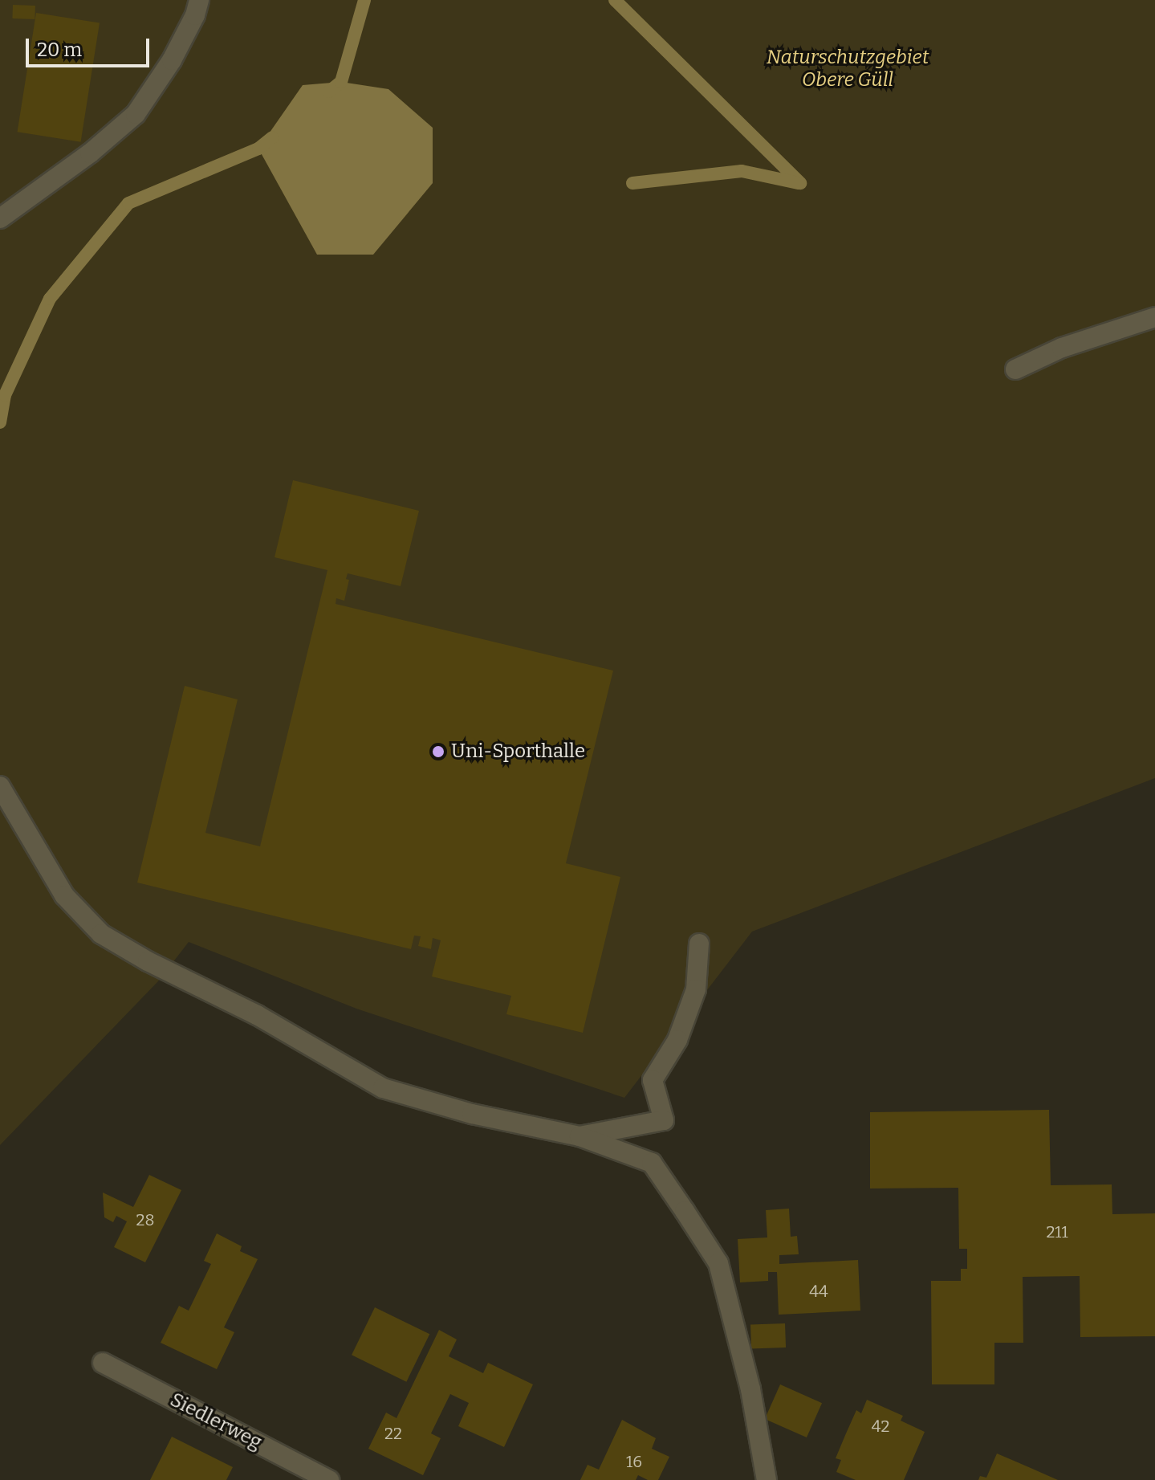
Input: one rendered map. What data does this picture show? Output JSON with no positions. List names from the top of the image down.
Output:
{
  "streets": {
    "street": ["Siedlerweg"]
  },
  "parks": ["Naturschutzgebiet Obere Güll"],
  "places": ["Uni-Sporthalle"],
  "house_numbers": [
    "28",
    "211",
    "44",
    "42",
    "22",
    "16"
  ],
  "scale_bar": "20 m"
}
